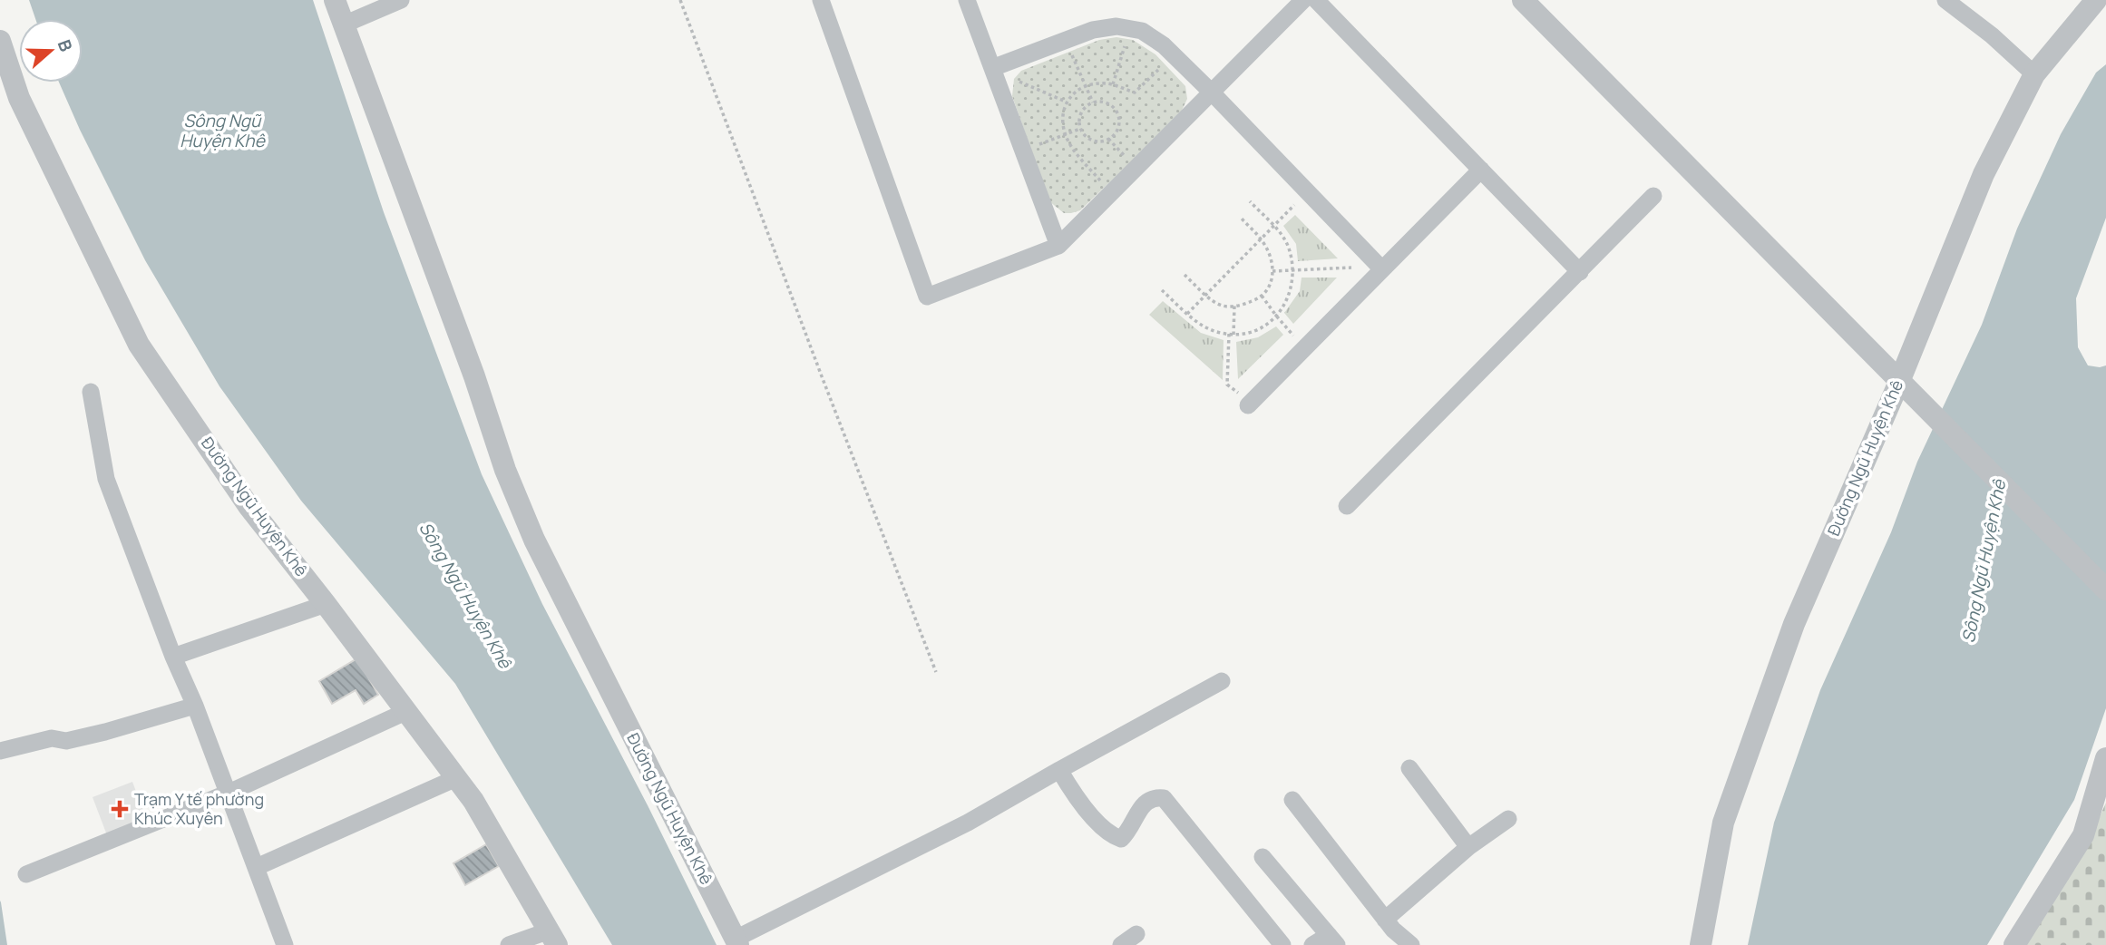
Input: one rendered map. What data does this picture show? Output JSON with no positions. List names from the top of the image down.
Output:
{
  "streets": {
    "street": ["Đường Ngũ Huyện Khê"]
  },
  "water": ["Sông Ngũ Huyện Khê"],
  "places": {
    "health": ["Trạm Y tế phường Khúc Xuyên"]
  },
  "north": "right"
}
